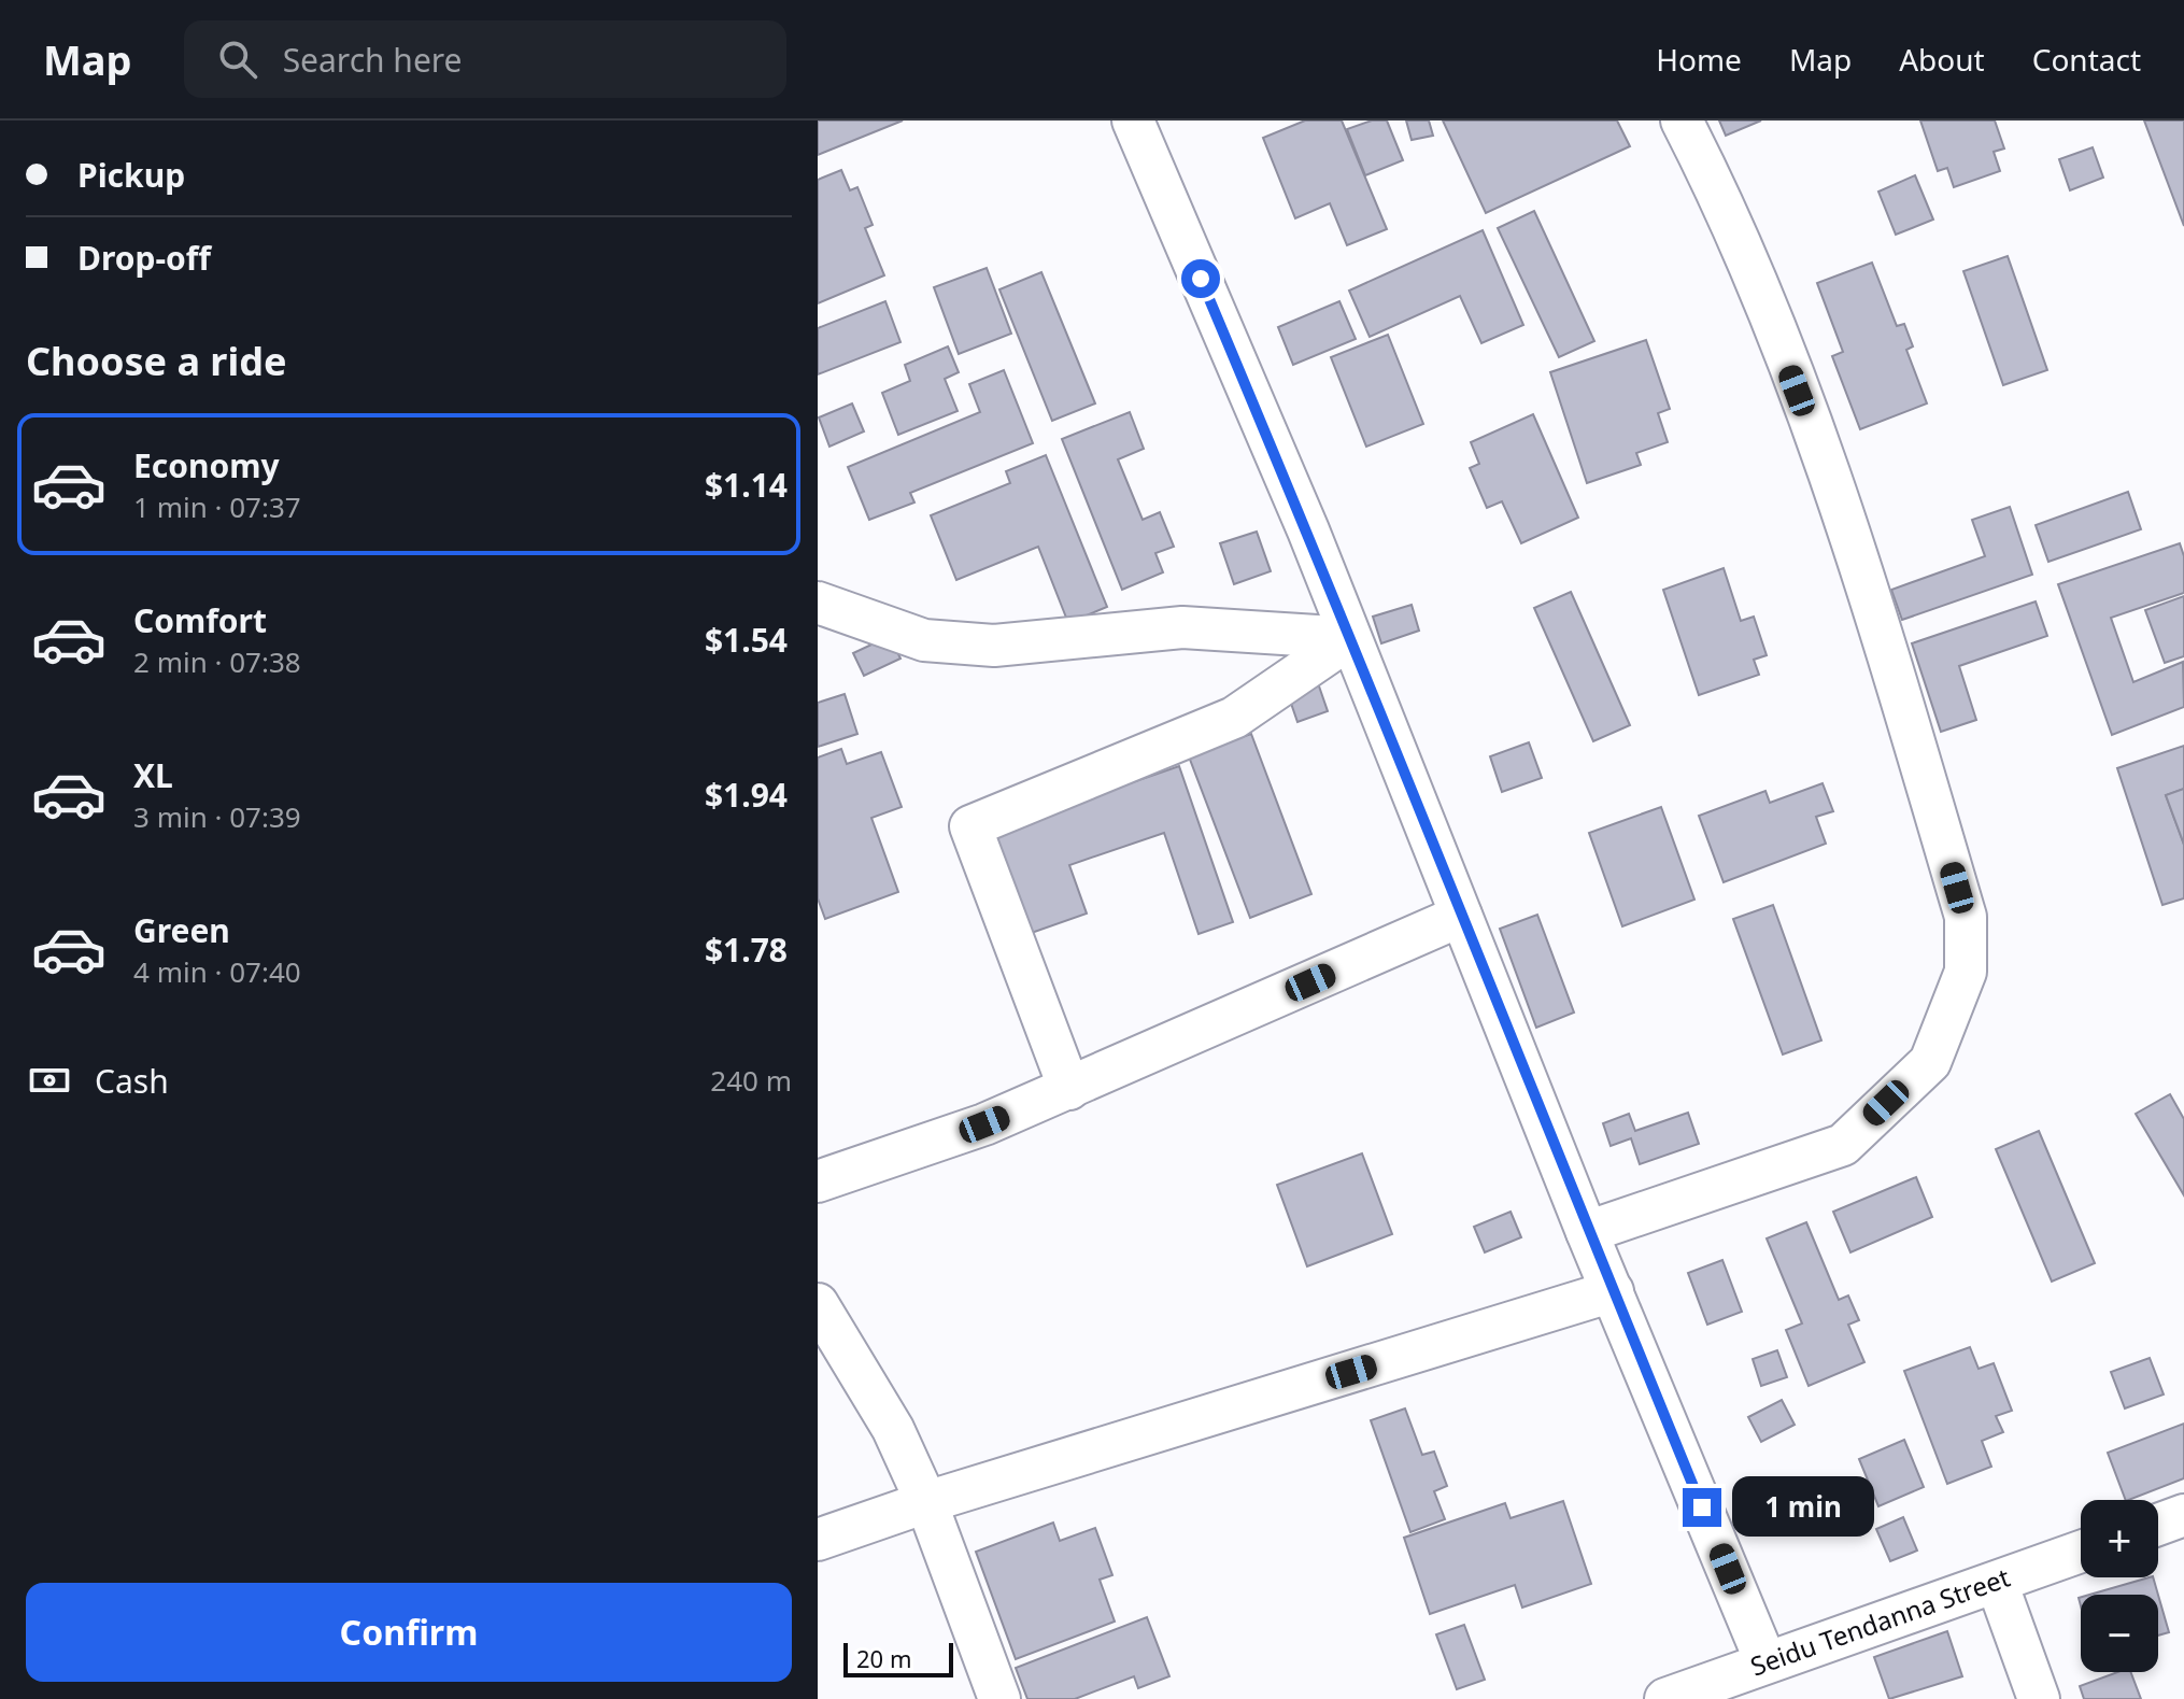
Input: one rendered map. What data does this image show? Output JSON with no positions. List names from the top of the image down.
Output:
{
  "streets": {
    "street": ["Seidu Tendanna Street"]
  },
  "scale_bar": "20 m",
  "page": {
    "header": "Map",
    "search": "Search here",
    "nav": [
      "Home",
      "Map",
      "About",
      "Contact"
    ],
    "banner": ["Pickup", "Drop-off"],
    "heading": "Choose a ride",
    "list": [
      {
        "name": "Economy",
        "note": "1 min · 07:37",
        "value": "$1.14"
      },
      {
        "name": "Comfort",
        "note": "2 min · 07:38",
        "value": "$1.54"
      },
      {
        "name": "XL",
        "note": "3 min · 07:39",
        "value": "$1.94"
      },
      {
        "name": "Green",
        "note": "4 min · 07:40",
        "value": "$1.78"
      }
    ],
    "pay": ["Cash", "240 m"],
    "bubble": "1 min",
    "map_buttons": ["+", "−"],
    "buttons": "Confirm",
    "scale": "20 m"
  }
}
